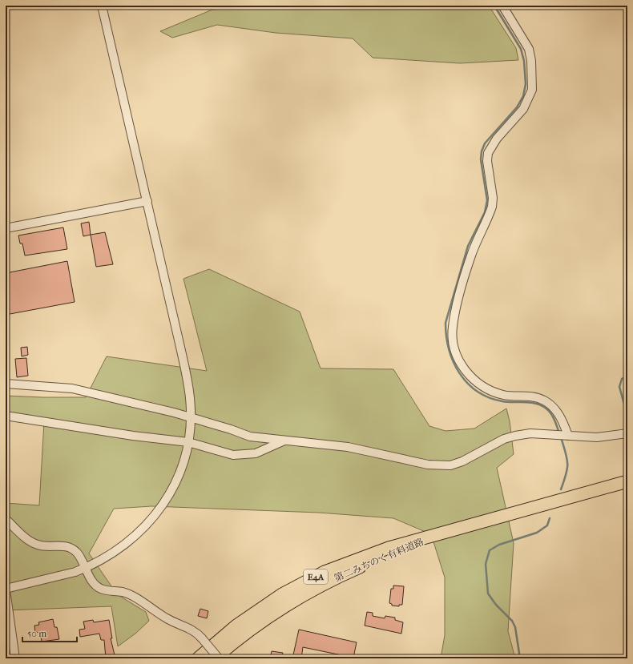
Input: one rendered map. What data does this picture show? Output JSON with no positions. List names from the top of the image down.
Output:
{
  "streets": {
    "highway": ["第二みちのく有料道路", "E4A"]
  },
  "scale_bar": "50 m"
}
